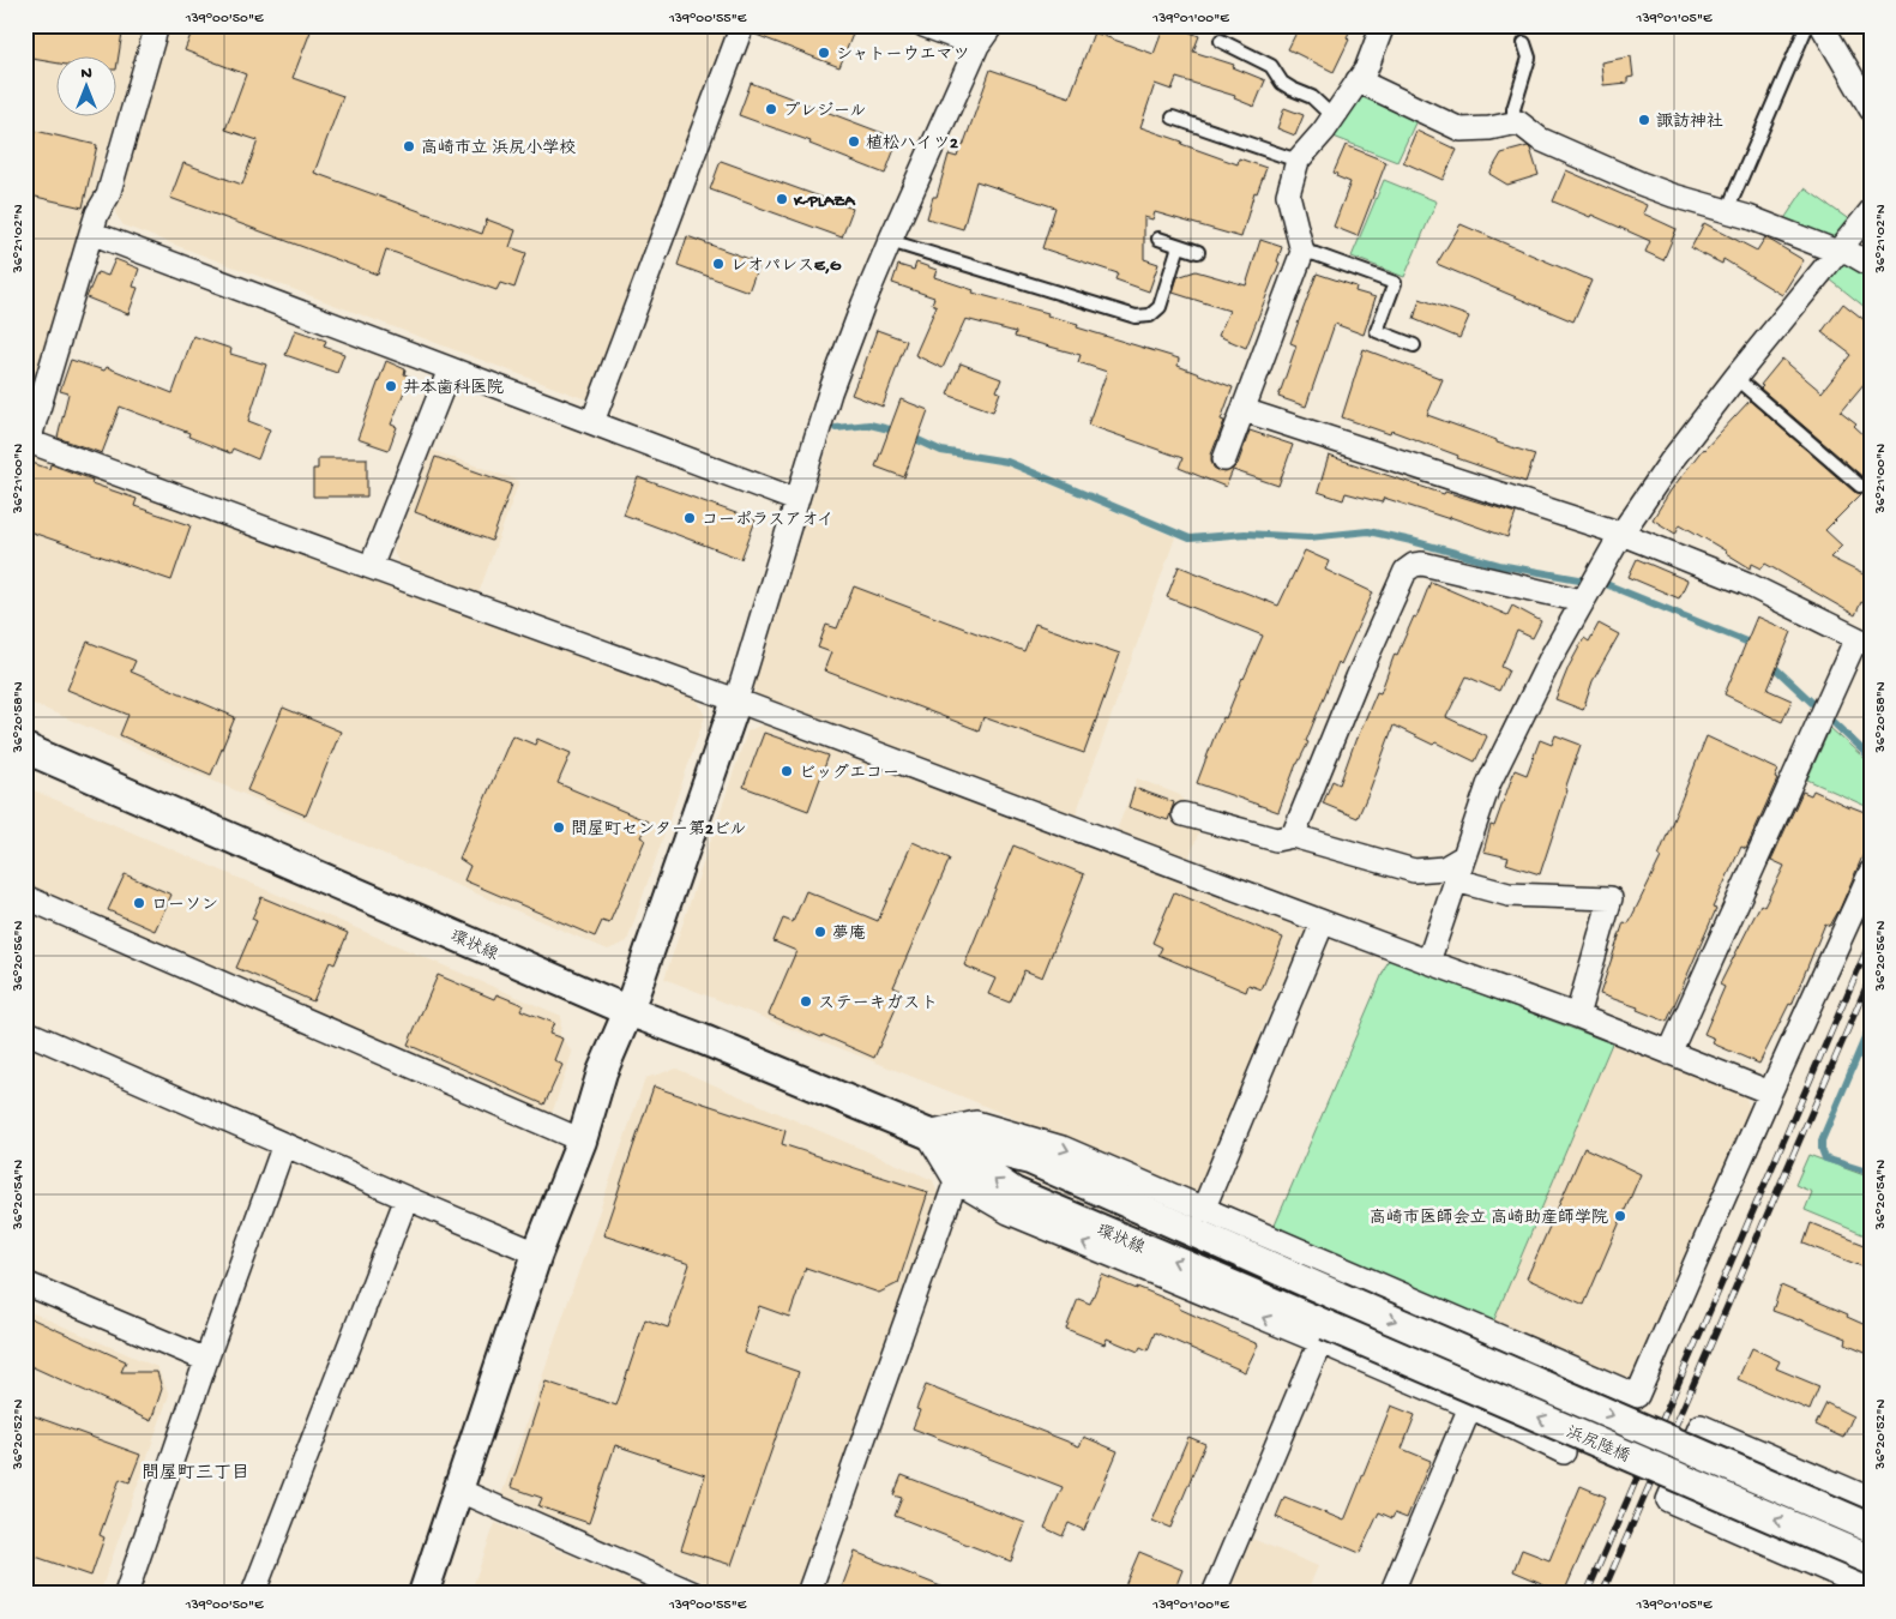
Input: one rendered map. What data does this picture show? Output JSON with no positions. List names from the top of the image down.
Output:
{
  "streets": {
    "street": ["環状線", "浜尻陸橋"]
  },
  "crossings": [
    ["環状線", "浜尻陸橋"]
  ],
  "districts": ["問屋町三丁目"],
  "places": [
    "シャトーウエマツ",
    "プレジール",
    "諏訪神社",
    "植松ハイツ2",
    "高崎市立 浜尻小学校",
    "K-PLAZA",
    "レオパレスE,G",
    "井本歯科医院",
    "コーポラスアオイ",
    "ビッグエコー",
    "問屋町センター第2ビル",
    "ローソン",
    "夢庵",
    "ステーキガスト",
    "高崎市医師会立 高崎助産師学院"
  ],
  "north": "top",
  "coordinates": [
    "139°00'50\"E",
    "139°00'55\"E",
    "139°01'00\"E",
    "139°01'05\"E",
    "36°21'02\"N",
    "36°21'00\"N",
    "36°20'58\"N",
    "36°20'56\"N",
    "36°20'54\"N",
    "36°20'52\"N"
  ]
}
